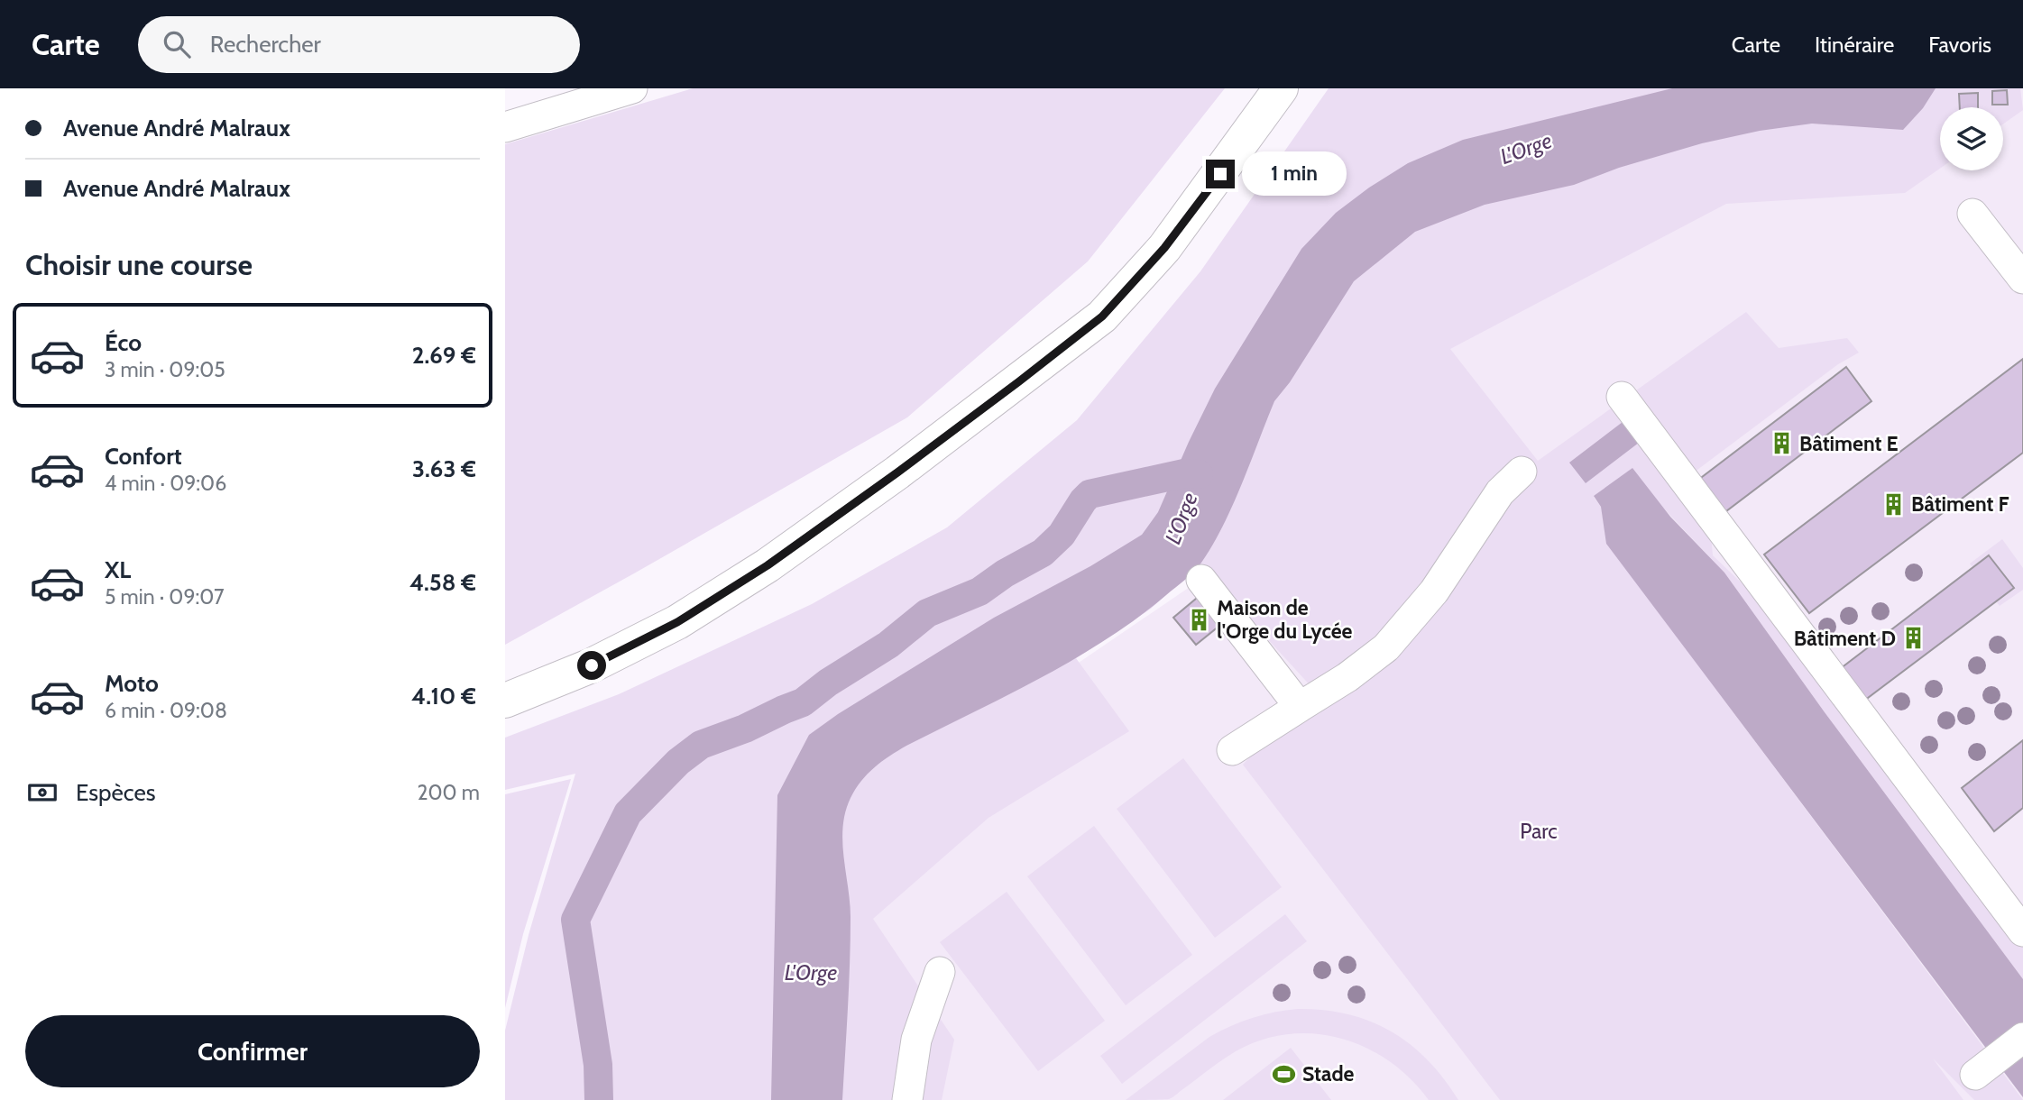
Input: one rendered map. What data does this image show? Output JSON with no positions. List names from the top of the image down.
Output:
{
  "water": ["L'Orge"],
  "parks": ["Parc"],
  "places": {
    "building": [
      "Bâtiment E",
      "Bâtiment F",
      "Maison de l'Orge du Lycée",
      "Bâtiment D"
    ],
    "sports": ["Stade"]
  },
  "page": {
    "header": "Carte",
    "search": "Rechercher",
    "nav": ["Carte", "Itinéraire", "Favoris"],
    "banner": ["Avenue André Malraux", "Avenue André Malraux"],
    "bubble": "1 min",
    "heading": "Choisir une course",
    "list": [
      {
        "name": "Éco",
        "note": "3 min · 09:05",
        "value": "2.69 €"
      },
      {
        "name": "Confort",
        "note": "4 min · 09:06",
        "value": "3.63 €"
      },
      {
        "name": "XL",
        "note": "5 min · 09:07",
        "value": "4.58 €"
      },
      {
        "name": "Moto",
        "note": "6 min · 09:08",
        "value": "4.10 €"
      }
    ],
    "pay": ["Espèces", "200 m"],
    "buttons": "Confirmer"
  }
}
